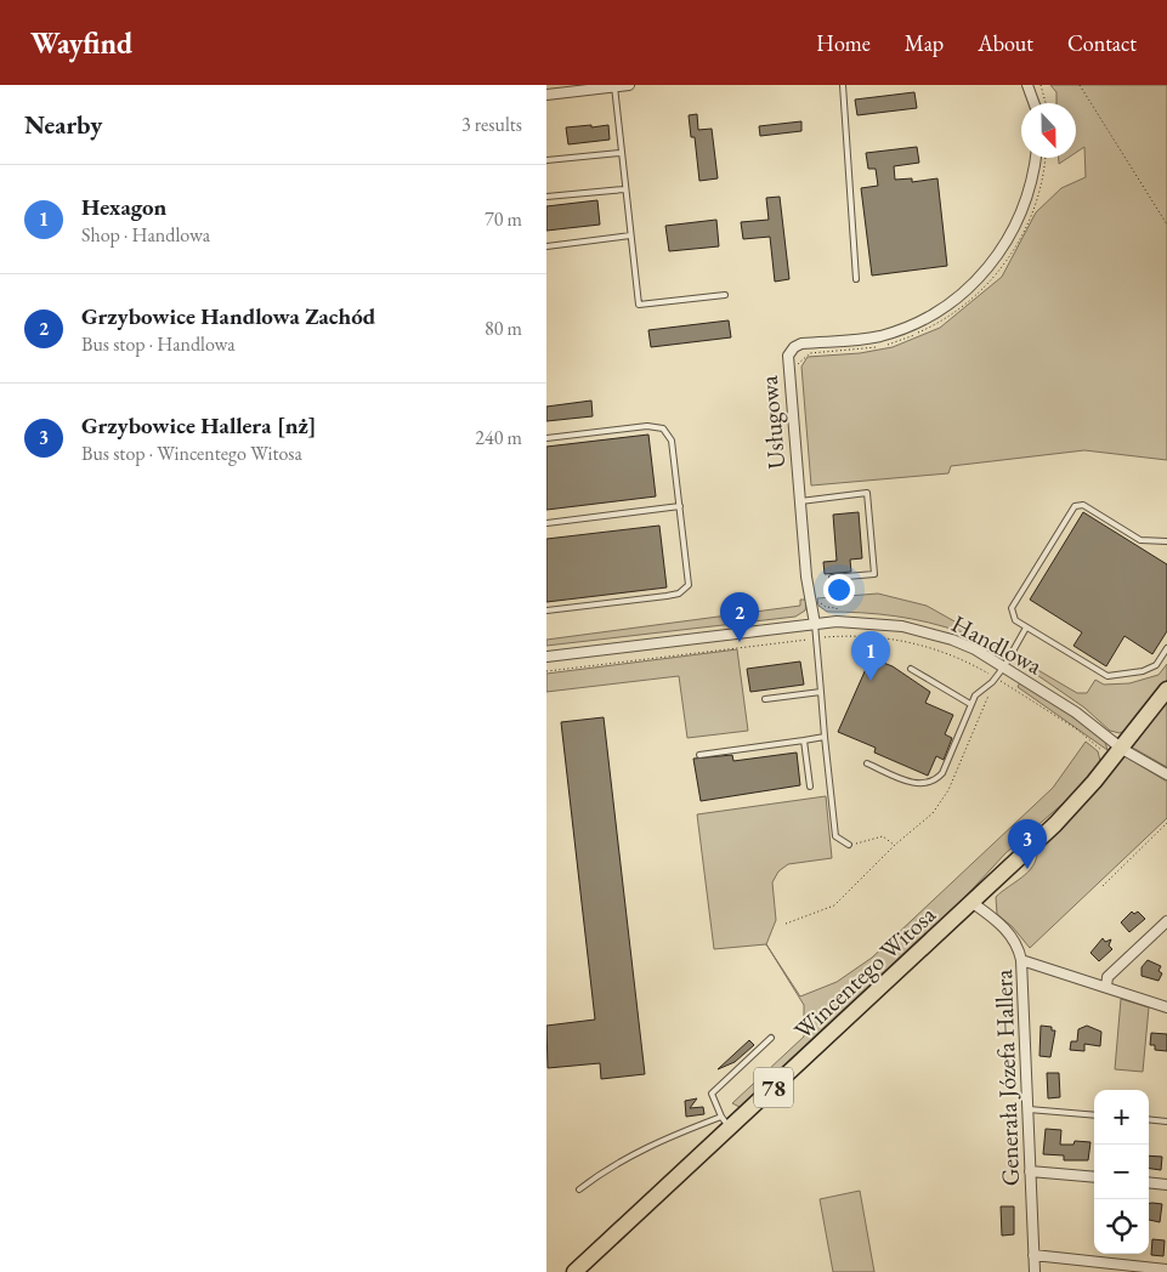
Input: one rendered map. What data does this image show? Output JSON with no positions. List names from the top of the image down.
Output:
{
  "streets": {
    "main road": ["Wincentego Witosa", "78"],
    "street": ["Usługowa", "Handlowa", "Generała Józefa Hallera"]
  },
  "crossings": [
    ["Usługowa", "Handlowa"],
    ["Handlowa", "Wincentego Witosa"],
    ["Wincentego Witosa", "Generała Józefa Hallera"]
  ],
  "north": "bottom",
  "page": {
    "header": "Wayfind",
    "nav": [
      "Home",
      "Map",
      "About",
      "Contact"
    ],
    "heading": ["Nearby", "3 results"],
    "list": [
      {
        "mark": "1",
        "name": "Hexagon",
        "note": "Shop · Handlowa",
        "value": "70 m"
      },
      {
        "mark": "2",
        "name": "Grzybowice Handlowa Zachód",
        "note": "Bus stop · Handlowa",
        "value": "80 m"
      },
      {
        "mark": "3",
        "name": "Grzybowice Hallera [nż]",
        "note": "Bus stop · Wincentego Witosa",
        "value": "240 m"
      }
    ],
    "pins": ["2", "1", "3"],
    "map_buttons": ["+", "−"]
  }
}
